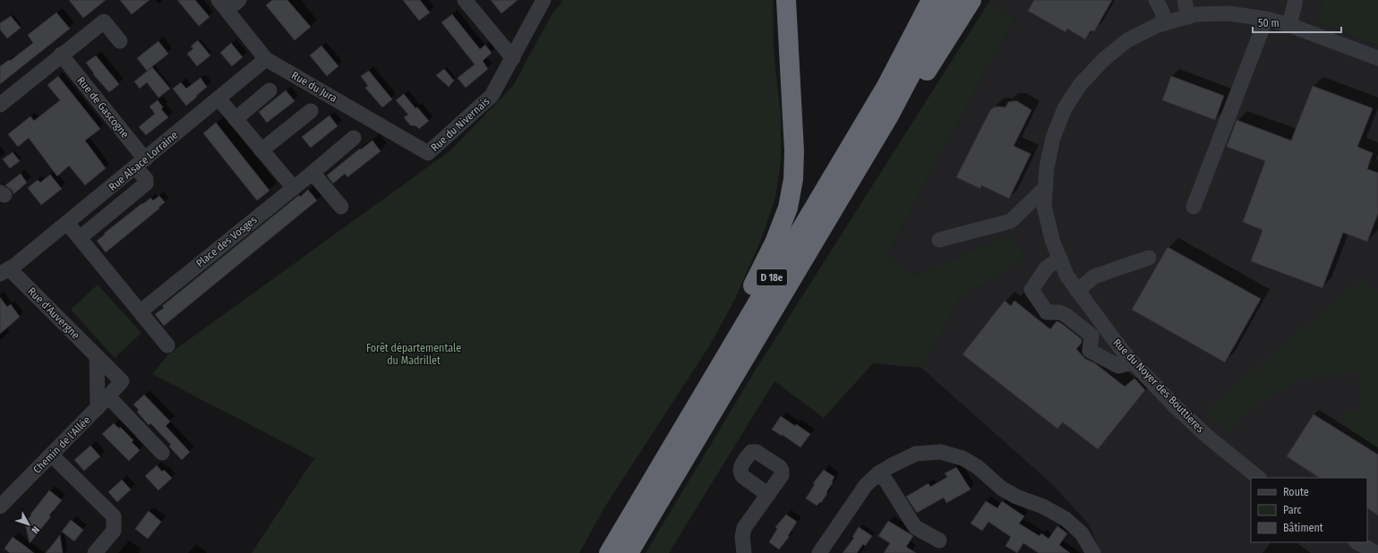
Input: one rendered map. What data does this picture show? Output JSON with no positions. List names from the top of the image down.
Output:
{
  "streets": {
    "highway": ["D 18e"],
    "street": [
      "Rue du Jura",
      "Rue de Gascogne",
      "Rue du Nivernais",
      "Rue Alsace Lorraine",
      "Place des Vosges",
      "Rue d'Auvergne",
      "Rue du Noyer des Bouttieres",
      "Chemin de l'Allée"
    ]
  },
  "crossings": [
    ["Rue du Jura", "Rue du Nivernais"],
    ["Rue du Jura", "Rue Alsace Lorraine"],
    ["Rue de Gascogne", "Rue Alsace Lorraine"],
    ["Rue Alsace Lorraine", "Rue d'Auvergne"],
    ["Rue d'Auvergne", "Chemin de l'Allée"]
  ],
  "parks": ["Forêt départementale du Madrillet"],
  "legend": ["Route", "Parc", "Bâtiment"],
  "scale_bar": "50 m",
  "north": "bottom right"
}
